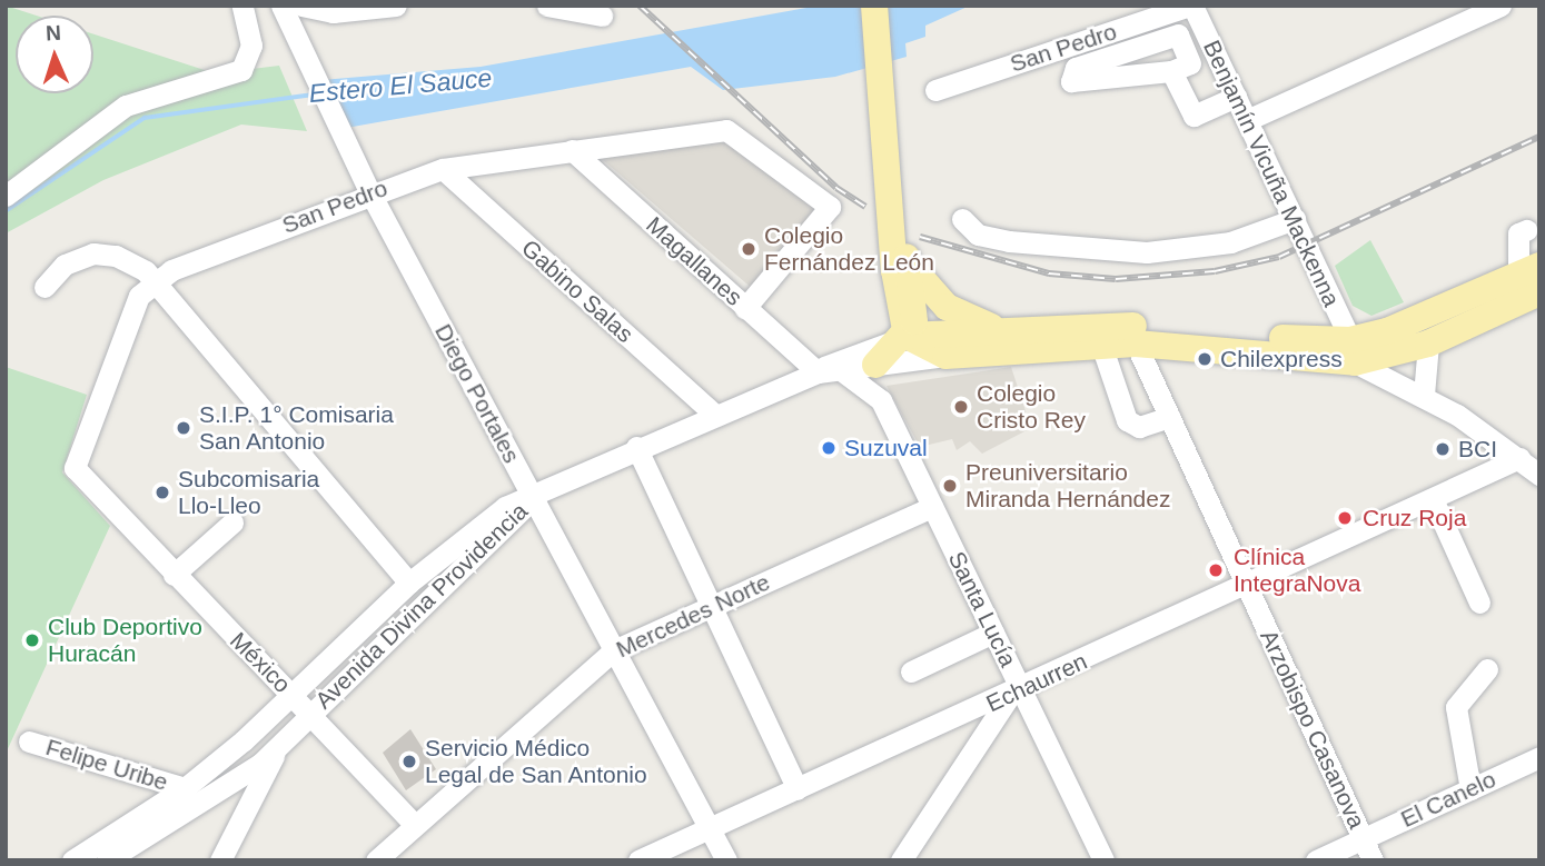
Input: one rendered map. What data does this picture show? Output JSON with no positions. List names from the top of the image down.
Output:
{
  "streets": {
    "main road": ["Avenida Divina Providencia"],
    "street": [
      "San Pedro",
      "Benjamín Vicuña Mackenna",
      "Magallanes",
      "Gabino Salas",
      "Diego Portales",
      "Santa Lucía",
      "Mercedes Norte",
      "México",
      "Echaurren",
      "Arzobispo Casanova",
      "Felipe Uribe",
      "El Canelo"
    ]
  },
  "crossings": [
    ["San Pedro", "Benjamín Vicuña Mackenna"],
    ["San Pedro", "Magallanes"],
    ["San Pedro", "Gabino Salas"],
    ["San Pedro", "Diego Portales"],
    ["San Pedro", "México"],
    ["Benjamín Vicuña Mackenna", "Avenida Divina Providencia"],
    ["Magallanes", "Avenida Divina Providencia"],
    ["Gabino Salas", "Avenida Divina Providencia"],
    ["Diego Portales", "Avenida Divina Providencia"],
    ["Diego Portales", "Mercedes Norte"],
    ["Diego Portales", "Echaurren"],
    ["Avenida Divina Providencia", "Santa Lucía"],
    ["Avenida Divina Providencia", "México"],
    ["Avenida Divina Providencia", "Echaurren"],
    ["Avenida Divina Providencia", "Arzobispo Casanova"],
    ["Avenida Divina Providencia", "Felipe Uribe"],
    ["Santa Lucía", "Mercedes Norte"],
    ["Santa Lucía", "Echaurren"],
    ["Mercedes Norte", "México"],
    ["Echaurren", "Arzobispo Casanova"],
    ["Arzobispo Casanova", "El Canelo"]
  ],
  "water": ["Estero El Sauce"],
  "places": [
    "Colegio Fernández León",
    "Chilexpress",
    "Colegio Cristo Rey",
    "S.I.P. 1° Comisaria San Antonio",
    "Suzuval",
    "BCI",
    "Preuniversitario Miranda Hernández",
    "Subcomisaria Llo-Lleo",
    "Cruz Roja",
    "Clínica IntegraNova",
    "Club Deportivo Huracán",
    "Servicio Médico Legal de San Antonio"
  ],
  "north": "top"
}
